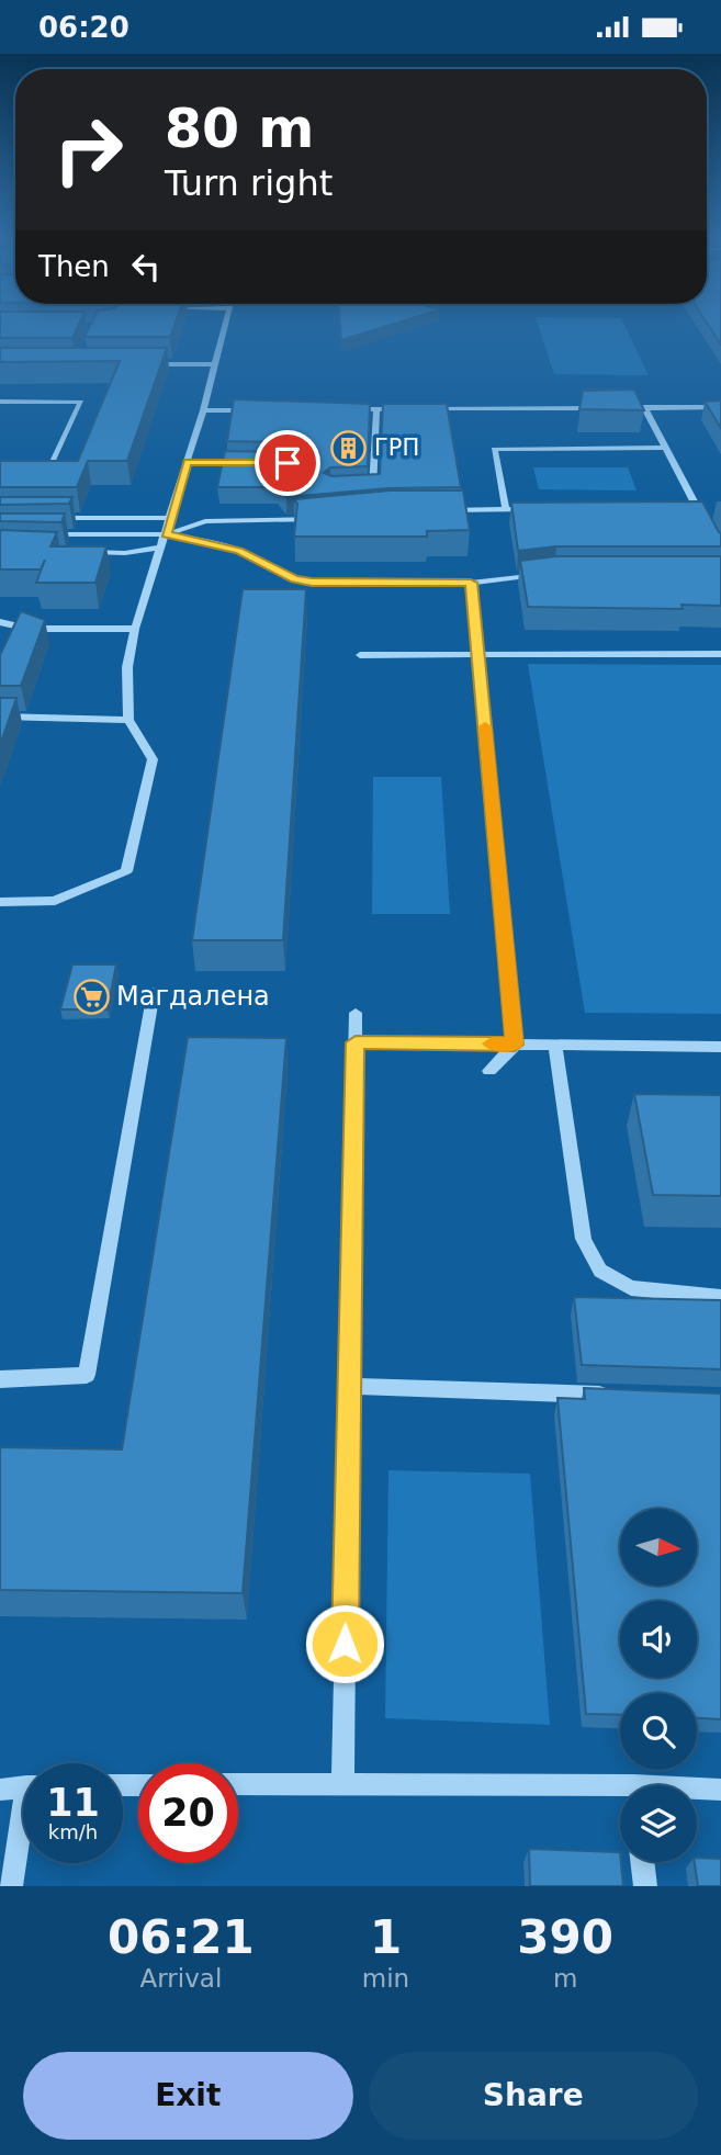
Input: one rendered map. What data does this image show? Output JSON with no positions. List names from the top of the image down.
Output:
{
  "places": {
    "building": ["ГРП"],
    "supermarket": ["Магдалена"]
  },
  "north": "right",
  "page": {
    "status": "06:20",
    "turn": ["80 m", "Turn right"],
    "then": "Then",
    "speed": "11 km/h",
    "limit": "20",
    "eta": [
      "06:21",
      "Arrival",
      "1",
      "min",
      "390",
      "m"
    ],
    "buttons": ["Exit", "Share"]
  }
}
